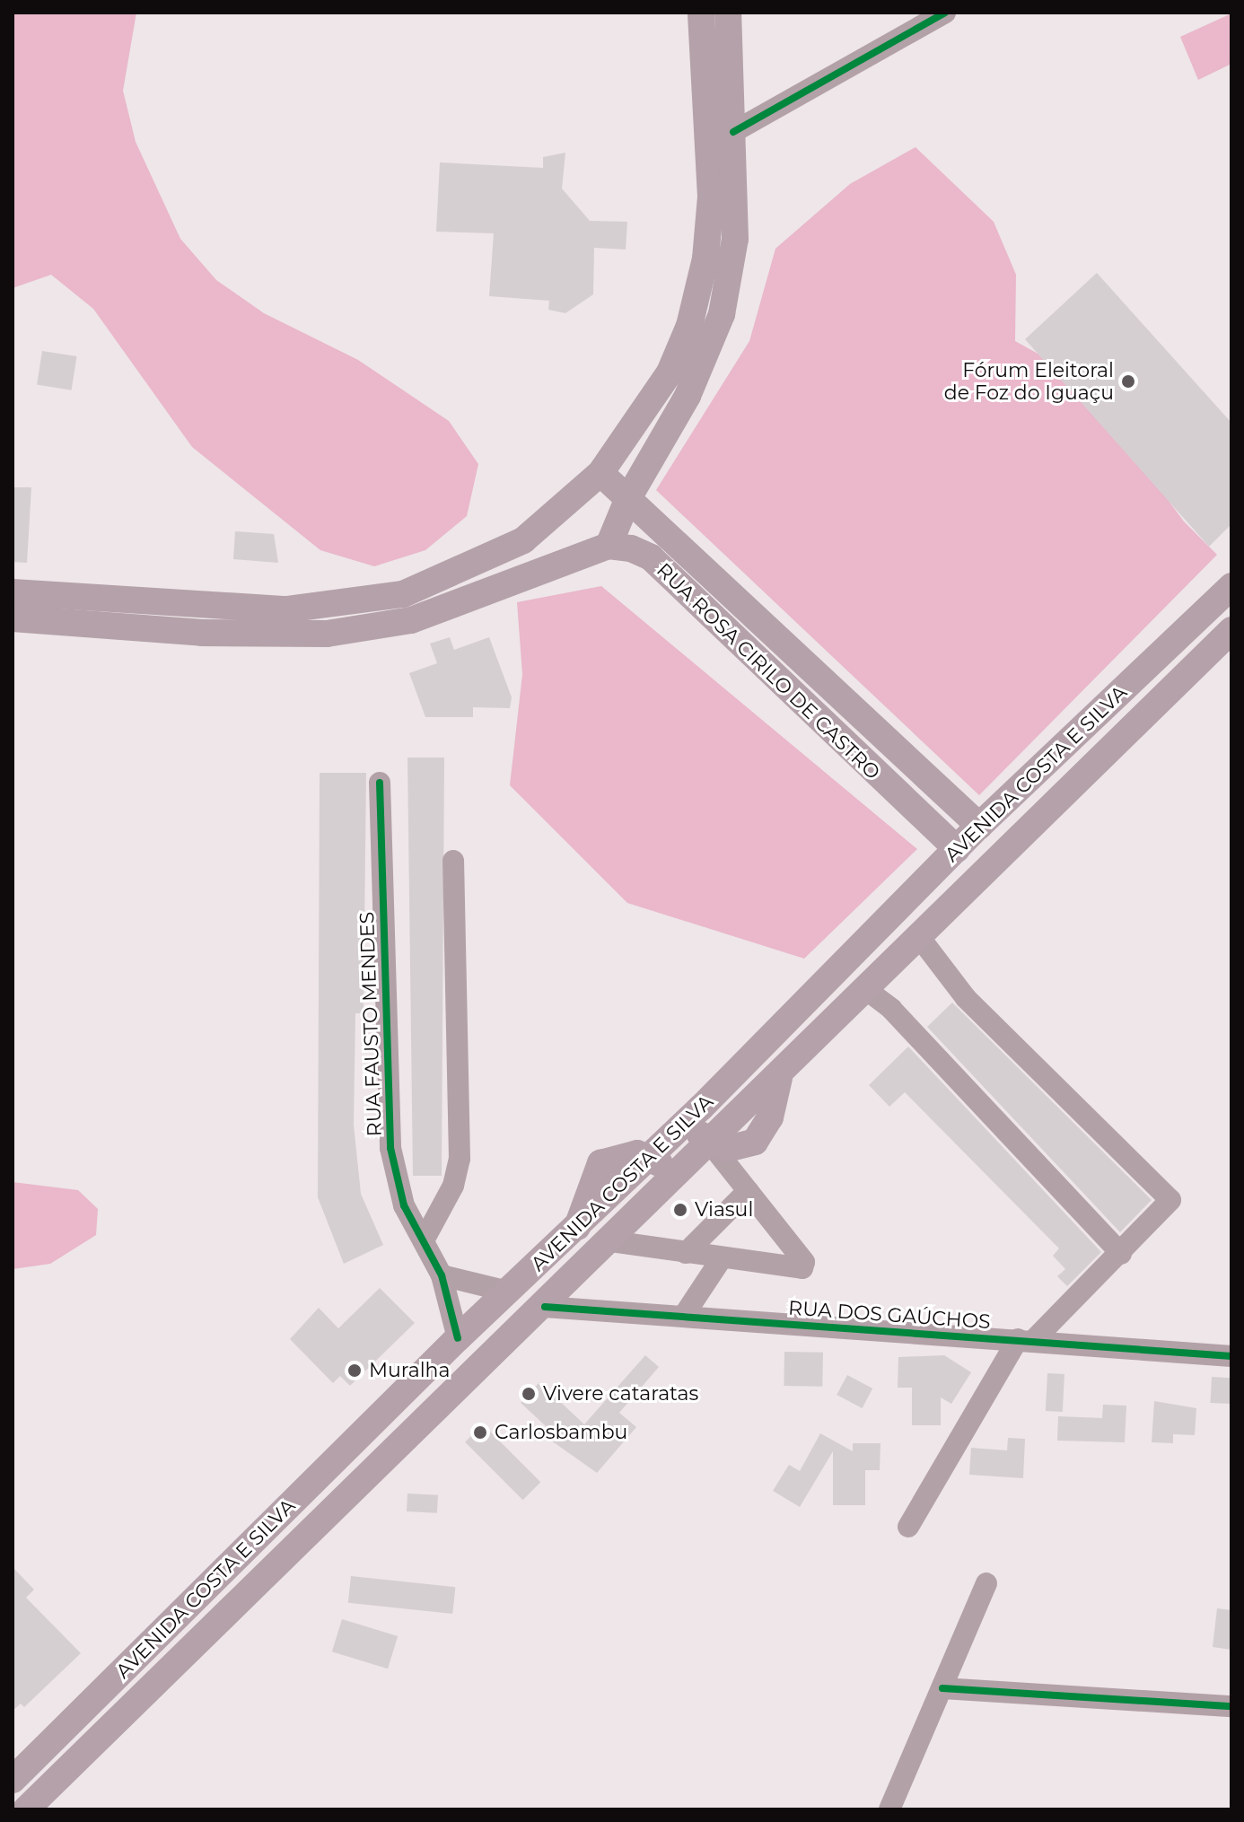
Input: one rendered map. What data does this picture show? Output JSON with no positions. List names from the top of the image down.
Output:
{
  "streets": {
    "main road": ["RUA ROSA CIRILO DE CASTRO", "AVENIDA COSTA E SILVA"],
    "street": ["RUA FAUSTO MENDES", "RUA DOS GAÚCHOS"]
  },
  "crossings": [
    ["RUA ROSA CIRILO DE CASTRO", "AVENIDA COSTA E SILVA"],
    ["AVENIDA COSTA E SILVA", "RUA FAUSTO MENDES"],
    ["AVENIDA COSTA E SILVA", "RUA DOS GAÚCHOS"]
  ],
  "places": [
    "Fórum Eleitoral de Foz do Iguaçu",
    "Viasul",
    "Muralha",
    "Vivere cataratas",
    "Carlosbambu"
  ]
}
